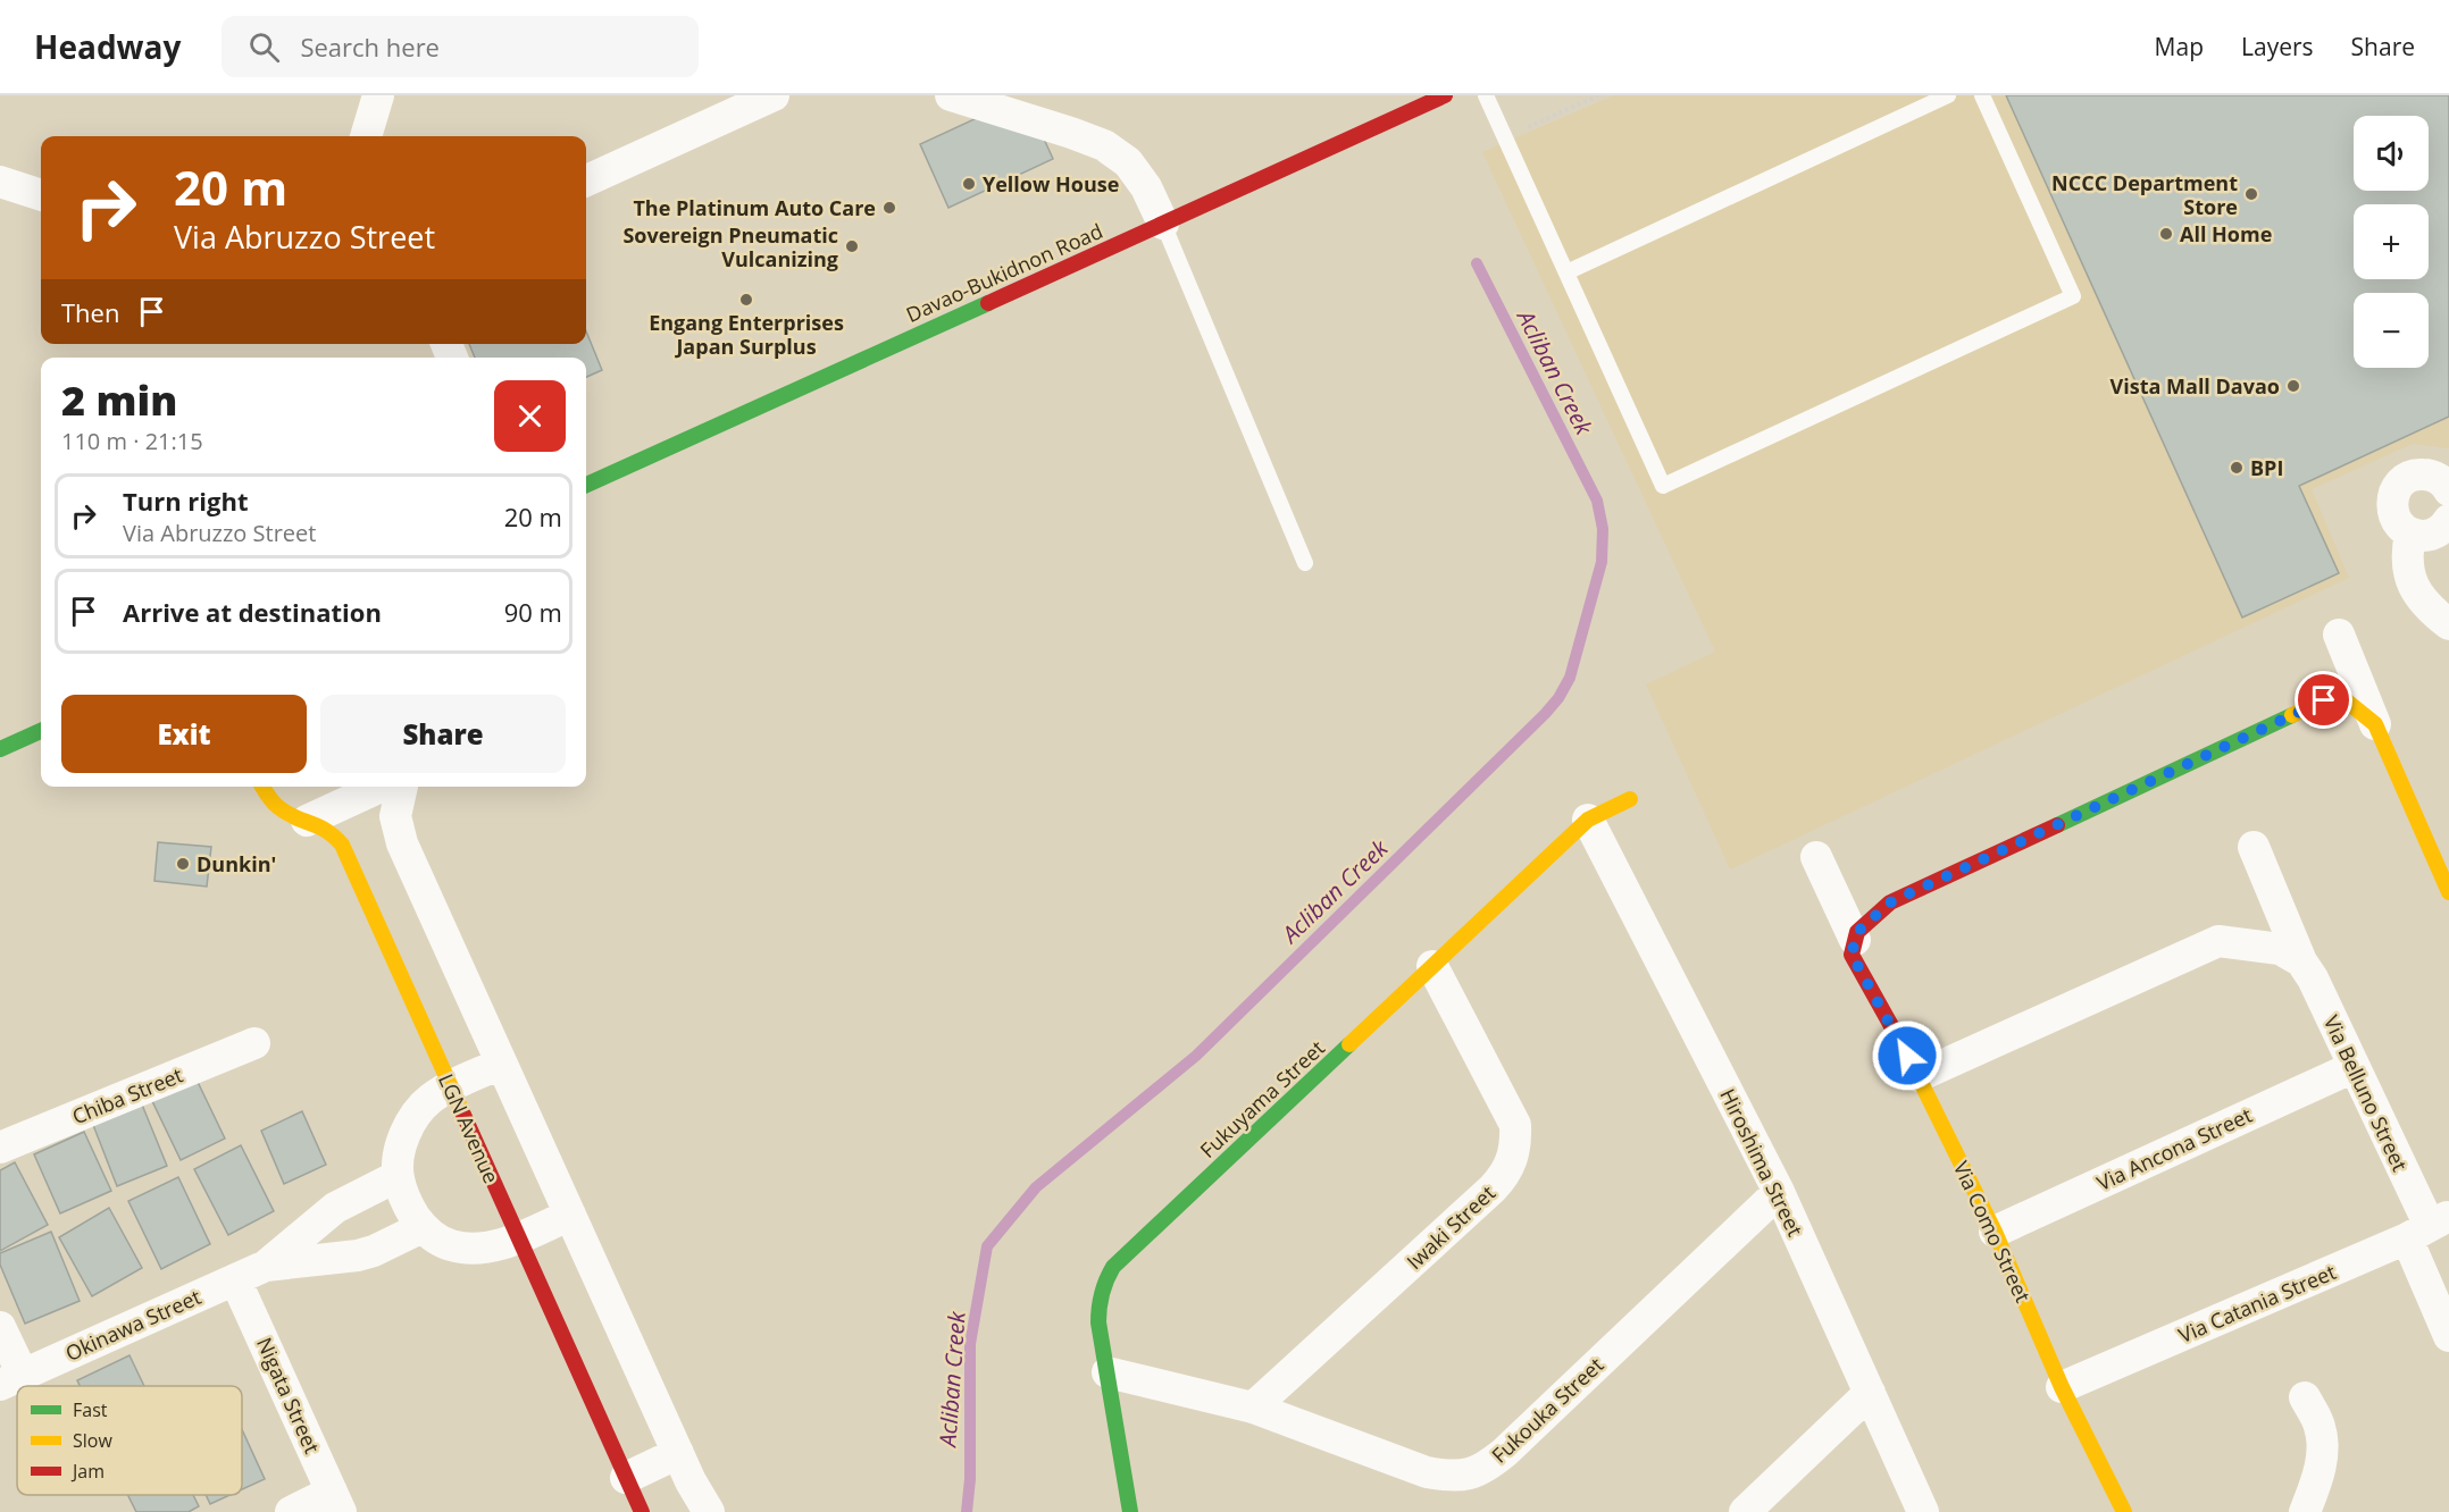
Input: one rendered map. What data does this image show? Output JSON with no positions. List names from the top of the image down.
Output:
{
  "streets": {
    "main road": [
      "Davao-Bukidnon Road",
      "Fukuyama Street",
      "LGN Avenue",
      "Via Como Street"
    ],
    "street": [
      "Via Belluno Street",
      "Chiba Street",
      "Via Ancona Street",
      "Hiroshima Street",
      "Iwaki Street",
      "Via Catania Street",
      "Okinawa Street",
      "Nigata Street",
      "Fukouka Street"
    ]
  },
  "crossings": [
    ["Via Belluno Street", "Via Ancona Street"],
    ["Via Belluno Street", "Via Catania Street"],
    ["Fukuyama Street", "Hiroshima Street"],
    ["Fukuyama Street", "Iwaki Street"],
    ["Fukuyama Street", "Fukouka Street"],
    ["Via Ancona Street", "Via Como Street"],
    ["Hiroshima Street", "Fukouka Street"],
    ["Iwaki Street", "Fukouka Street"],
    ["Via Como Street", "Via Catania Street"],
    ["Okinawa Street", "Nigata Street"]
  ],
  "water": ["Acliban Creek"],
  "places": [
    "Yellow House",
    "NCCC Department Store",
    "The Platinum Auto Care",
    "All Home",
    "Sovereign Pneumatic Vulcanizing",
    "Engang Enterprises Japan Surplus",
    "Vista Mall Davao",
    "BPI",
    "Dunkin'"
  ],
  "legend": ["Fast", "Slow", "Jam"],
  "page": {
    "header": "Headway",
    "search": "Search here",
    "nav": ["Map", "Layers", "Share"],
    "map_buttons": ["+", "−"],
    "turn": ["20 m", "Via Abruzzo Street"],
    "then": "Then",
    "heading": ["2 min", "110 m · 21:15"],
    "list": [
      {
        "name": "Turn right",
        "note": "Via Abruzzo Street",
        "value": "20 m"
      },
      {
        "name": "Arrive at destination",
        "value": "90 m"
      }
    ],
    "buttons": ["Exit", "Share"]
  }
}
